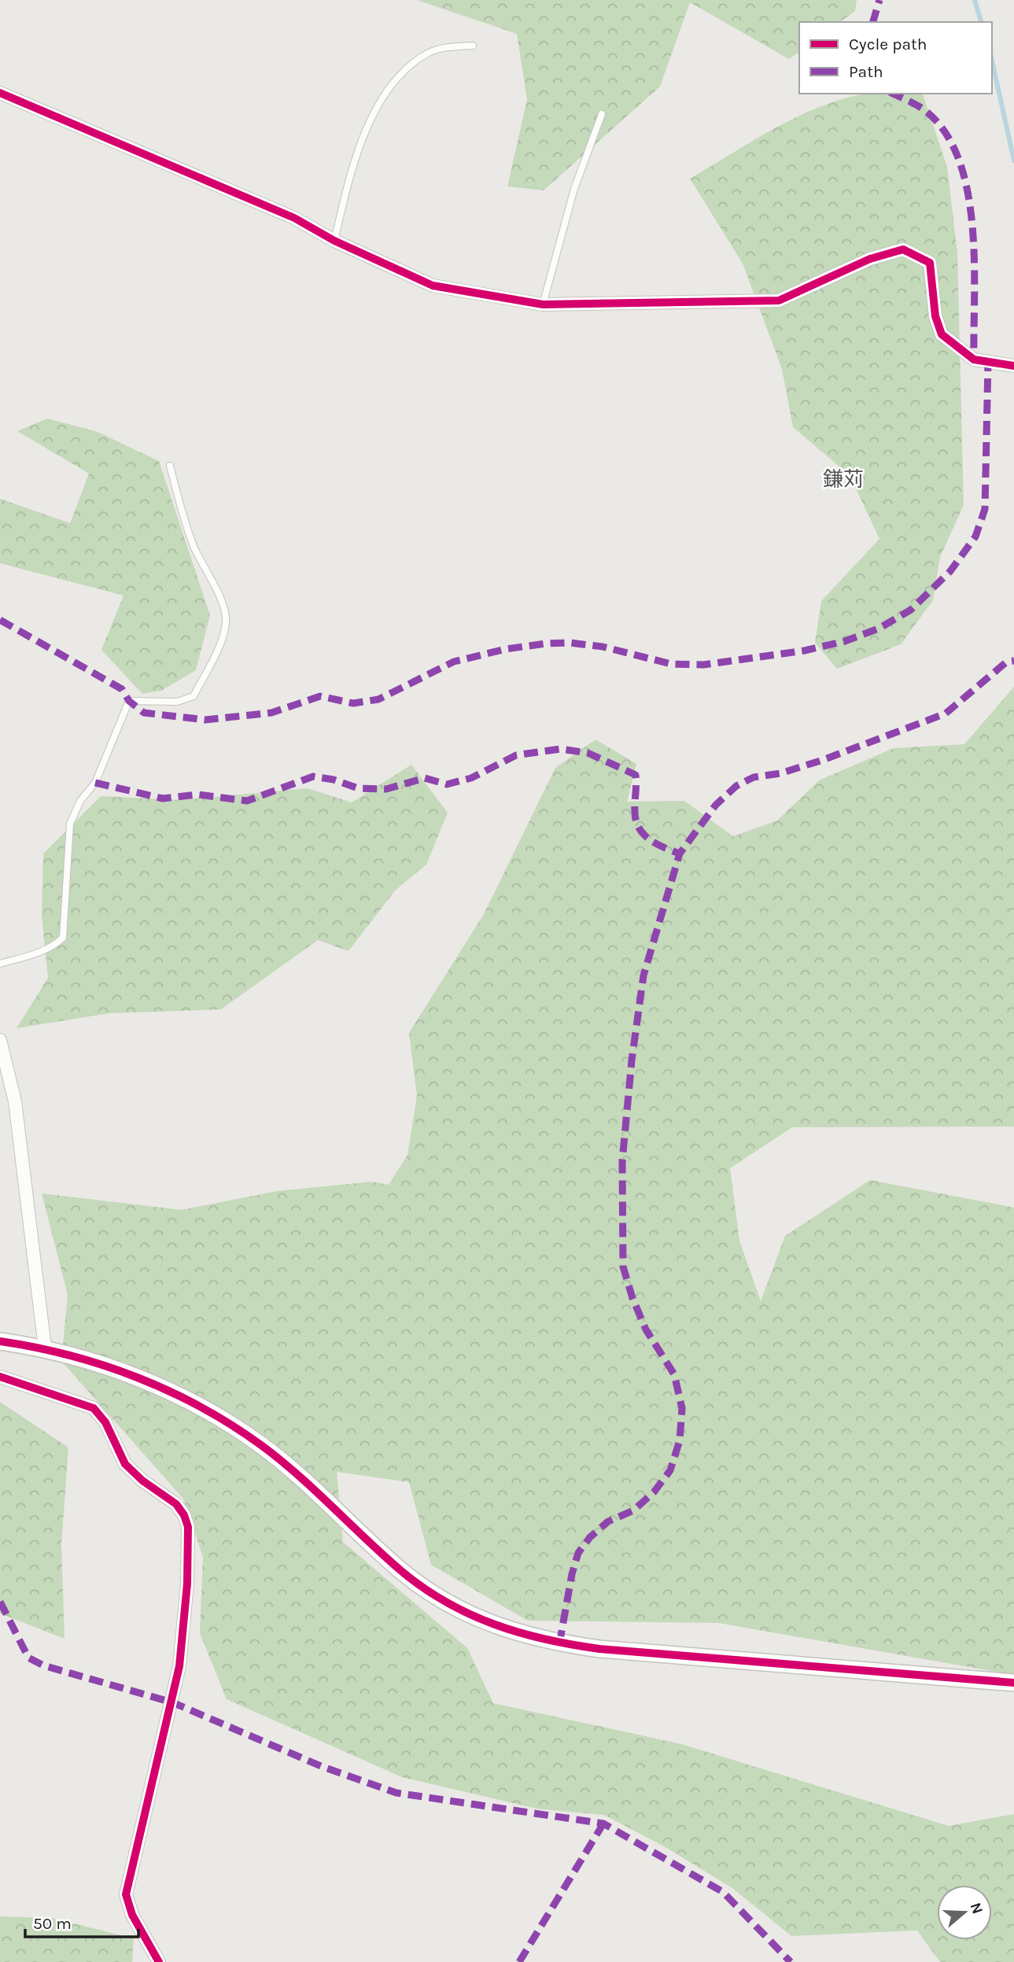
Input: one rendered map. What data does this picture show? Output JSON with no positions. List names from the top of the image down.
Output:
{
  "districts": ["鎌苅"],
  "legend": ["Cycle path", "Path"],
  "scale_bar": "50 m",
  "north": "right"
}
